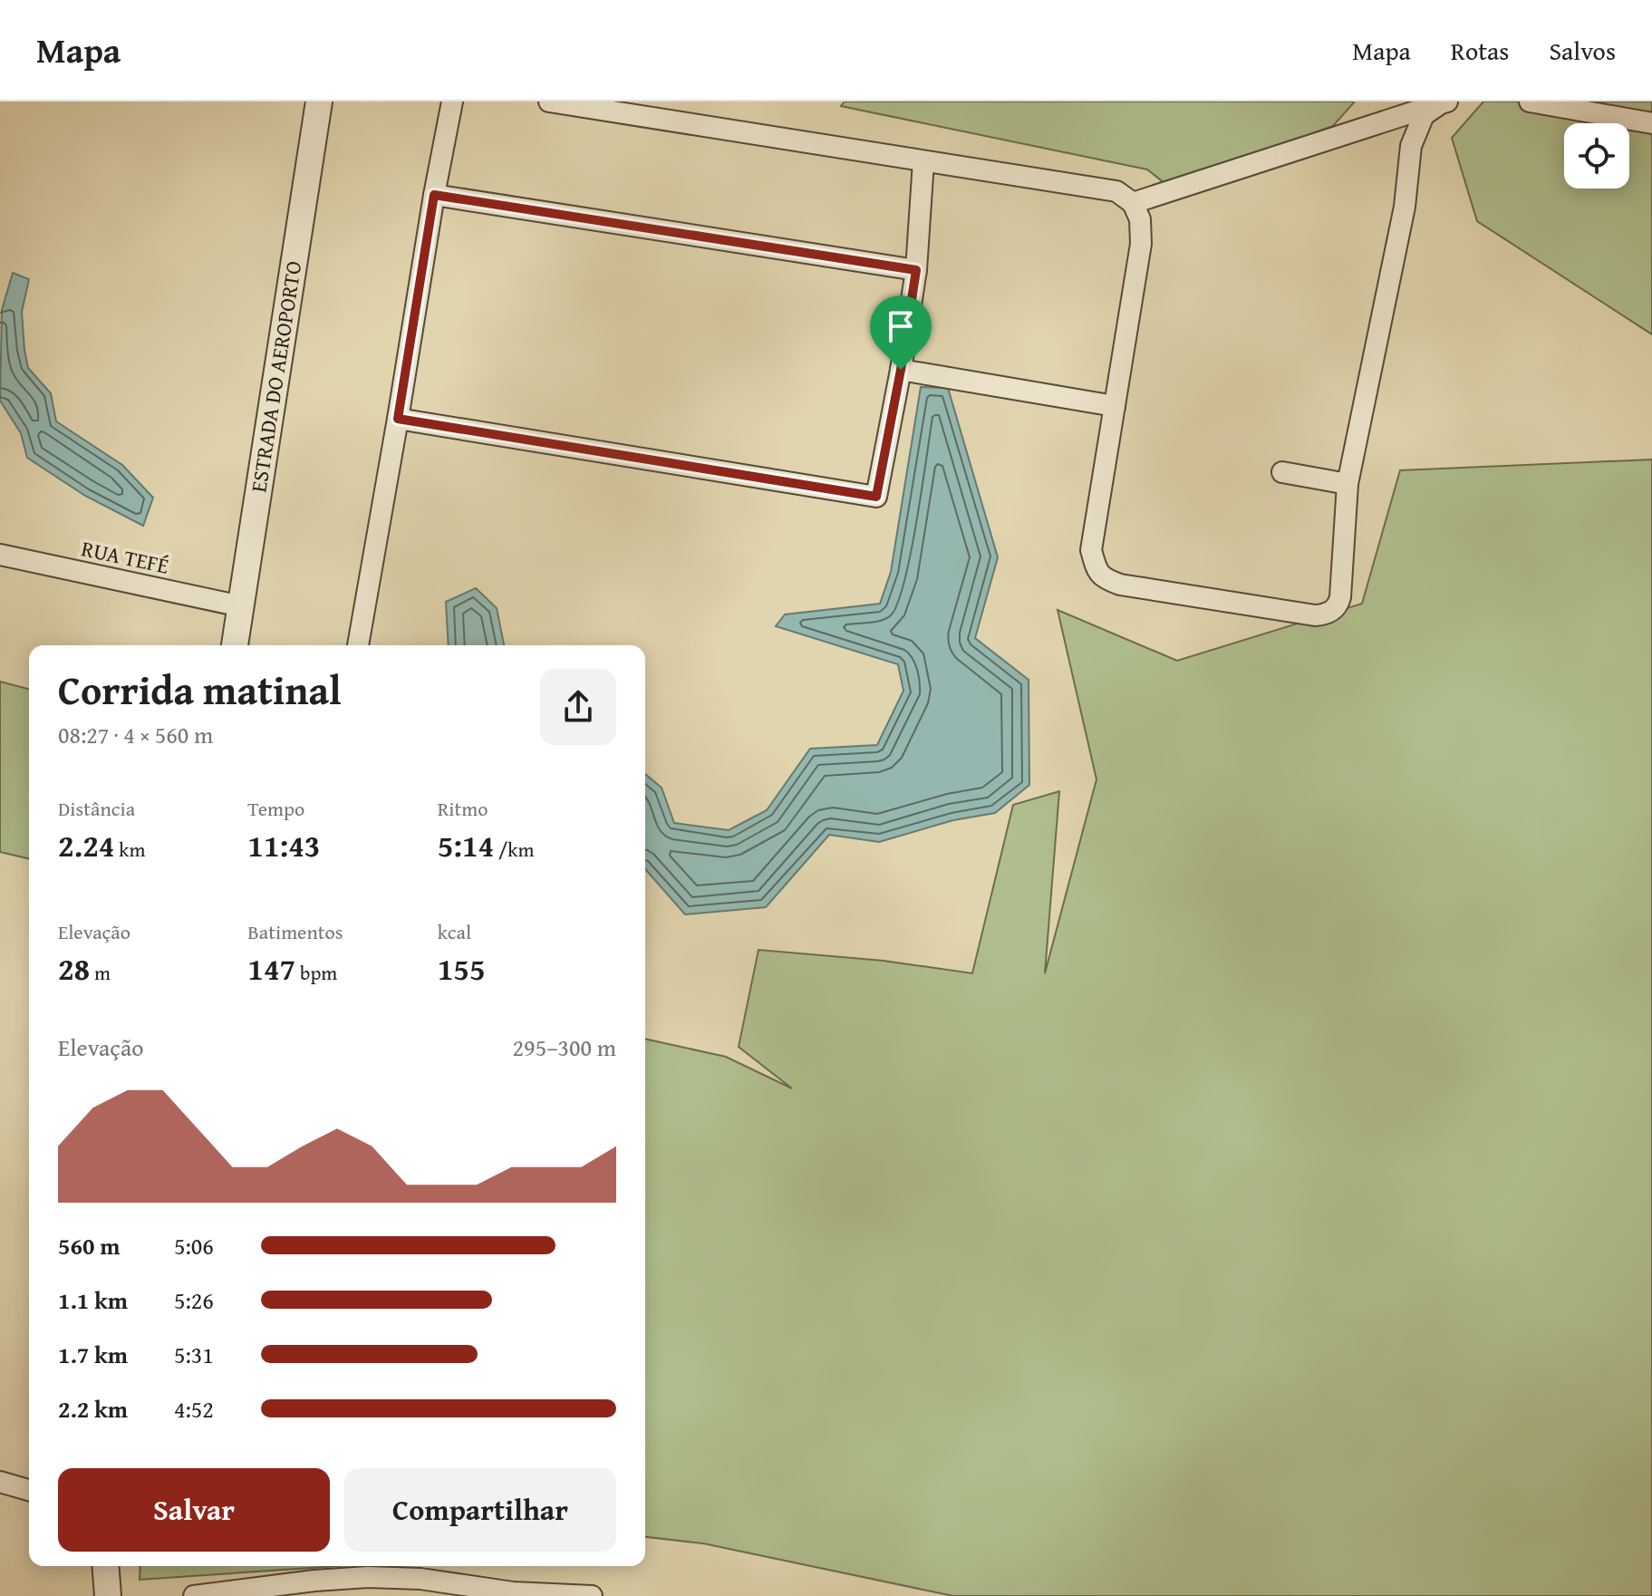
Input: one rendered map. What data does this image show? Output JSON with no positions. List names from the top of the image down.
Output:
{
  "streets": {
    "street": ["ESTRADA DO AEROPORTO", "RUA TEFÉ"]
  },
  "crossings": [
    ["ESTRADA DO AEROPORTO", "RUA TEFÉ"]
  ],
  "page": {
    "header": "Mapa",
    "nav": ["Mapa", "Rotas", "Salvos"],
    "heading": ["Corrida matinal", "08:27 · 4 × 560 m"],
    "stats": [
      ["Distância", "2.24 km"],
      ["Tempo", "11:43"],
      ["Ritmo", "5:14 /km"],
      ["Elevação", "28 m"],
      ["Batimentos", "147 bpm"],
      ["kcal", "155"]
    ],
    "chart": ["Elevação", "295–300 m"],
    "list": [
      {
        "name": "560 m",
        "note": "5:06"
      },
      {
        "name": "1.1 km",
        "note": "5:26"
      },
      {
        "name": "1.7 km",
        "note": "5:31"
      },
      {
        "name": "2.2 km",
        "note": "4:52"
      }
    ],
    "buttons": ["Salvar", "Compartilhar"]
  }
}
